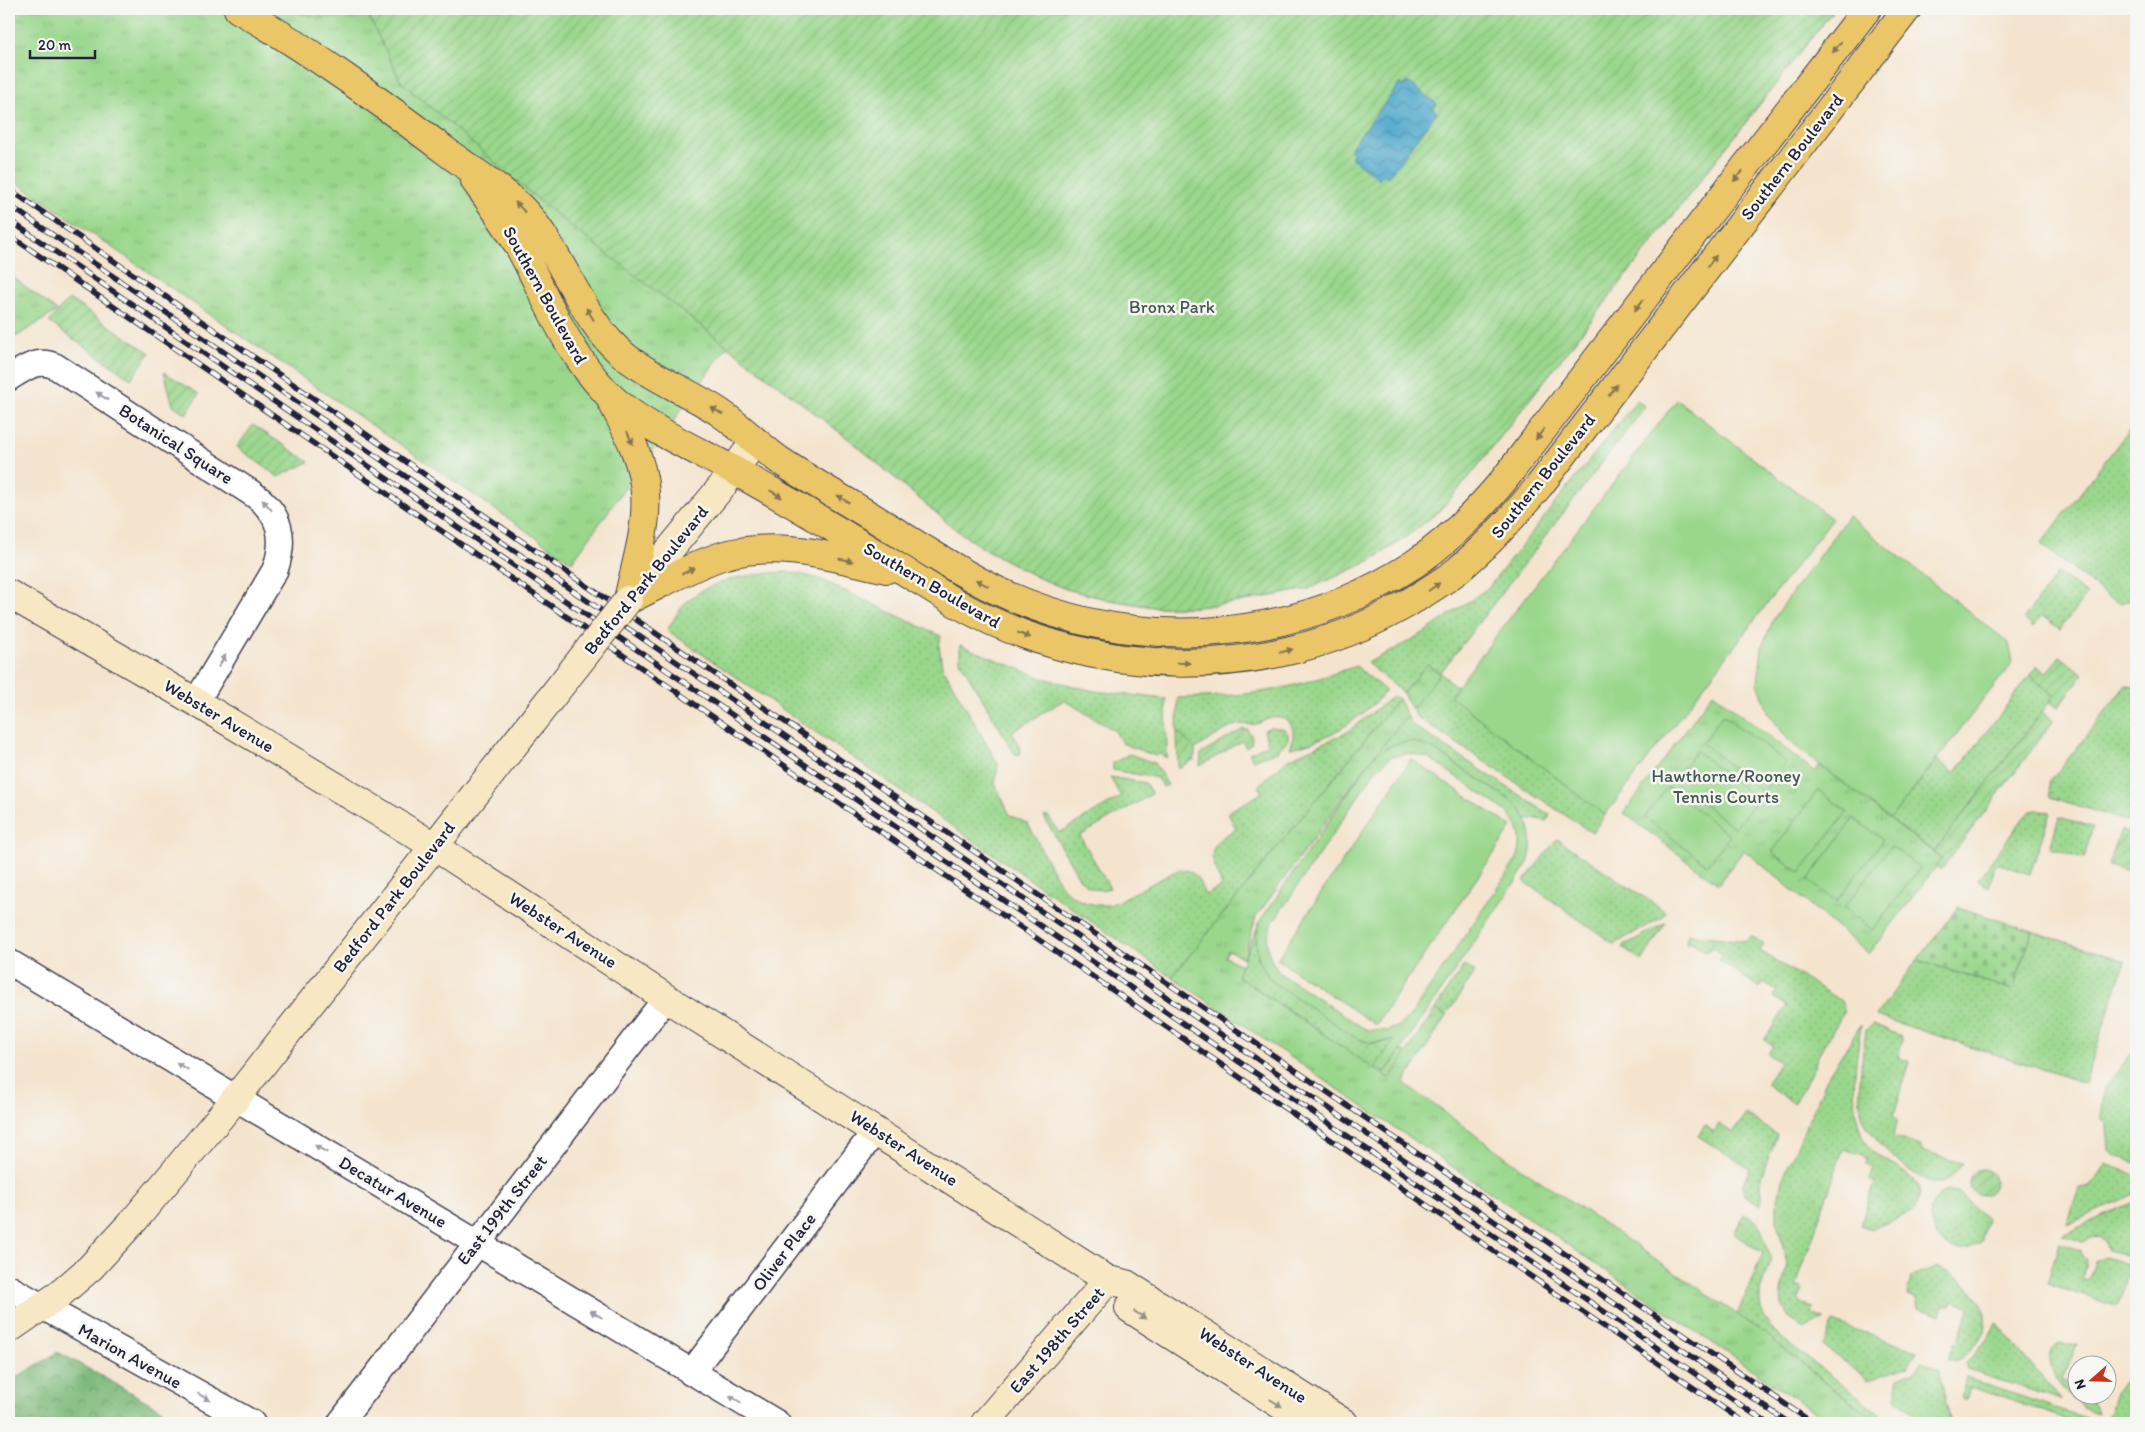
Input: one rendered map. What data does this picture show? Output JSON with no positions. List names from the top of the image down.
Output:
{
  "streets": {
    "main road": [
      "Southern Boulevard",
      "Bedford Park Boulevard",
      "Webster Avenue",
      "East 198th Street"
    ],
    "street": [
      "Botanical Square",
      "Decatur Avenue",
      "East 199th Street",
      "Oliver Place",
      "Marion Avenue"
    ]
  },
  "crossings": [
    ["Southern Boulevard", "Bedford Park Boulevard"],
    ["Botanical Square", "Webster Avenue"],
    ["Bedford Park Boulevard", "Webster Avenue"],
    ["Bedford Park Boulevard", "Decatur Avenue"],
    ["Bedford Park Boulevard", "Marion Avenue"],
    ["Webster Avenue", "East 199th Street"],
    ["Webster Avenue", "Oliver Place"],
    ["Webster Avenue", "East 198th Street"],
    ["Decatur Avenue", "East 199th Street"],
    ["Decatur Avenue", "Oliver Place"]
  ],
  "one_way": ["Decatur Avenue", "Marion Avenue"],
  "parks": ["Bronx Park", "Hawthorne/Rooney Tennis Courts"],
  "scale_bar": "20 m",
  "north": "left"
}
